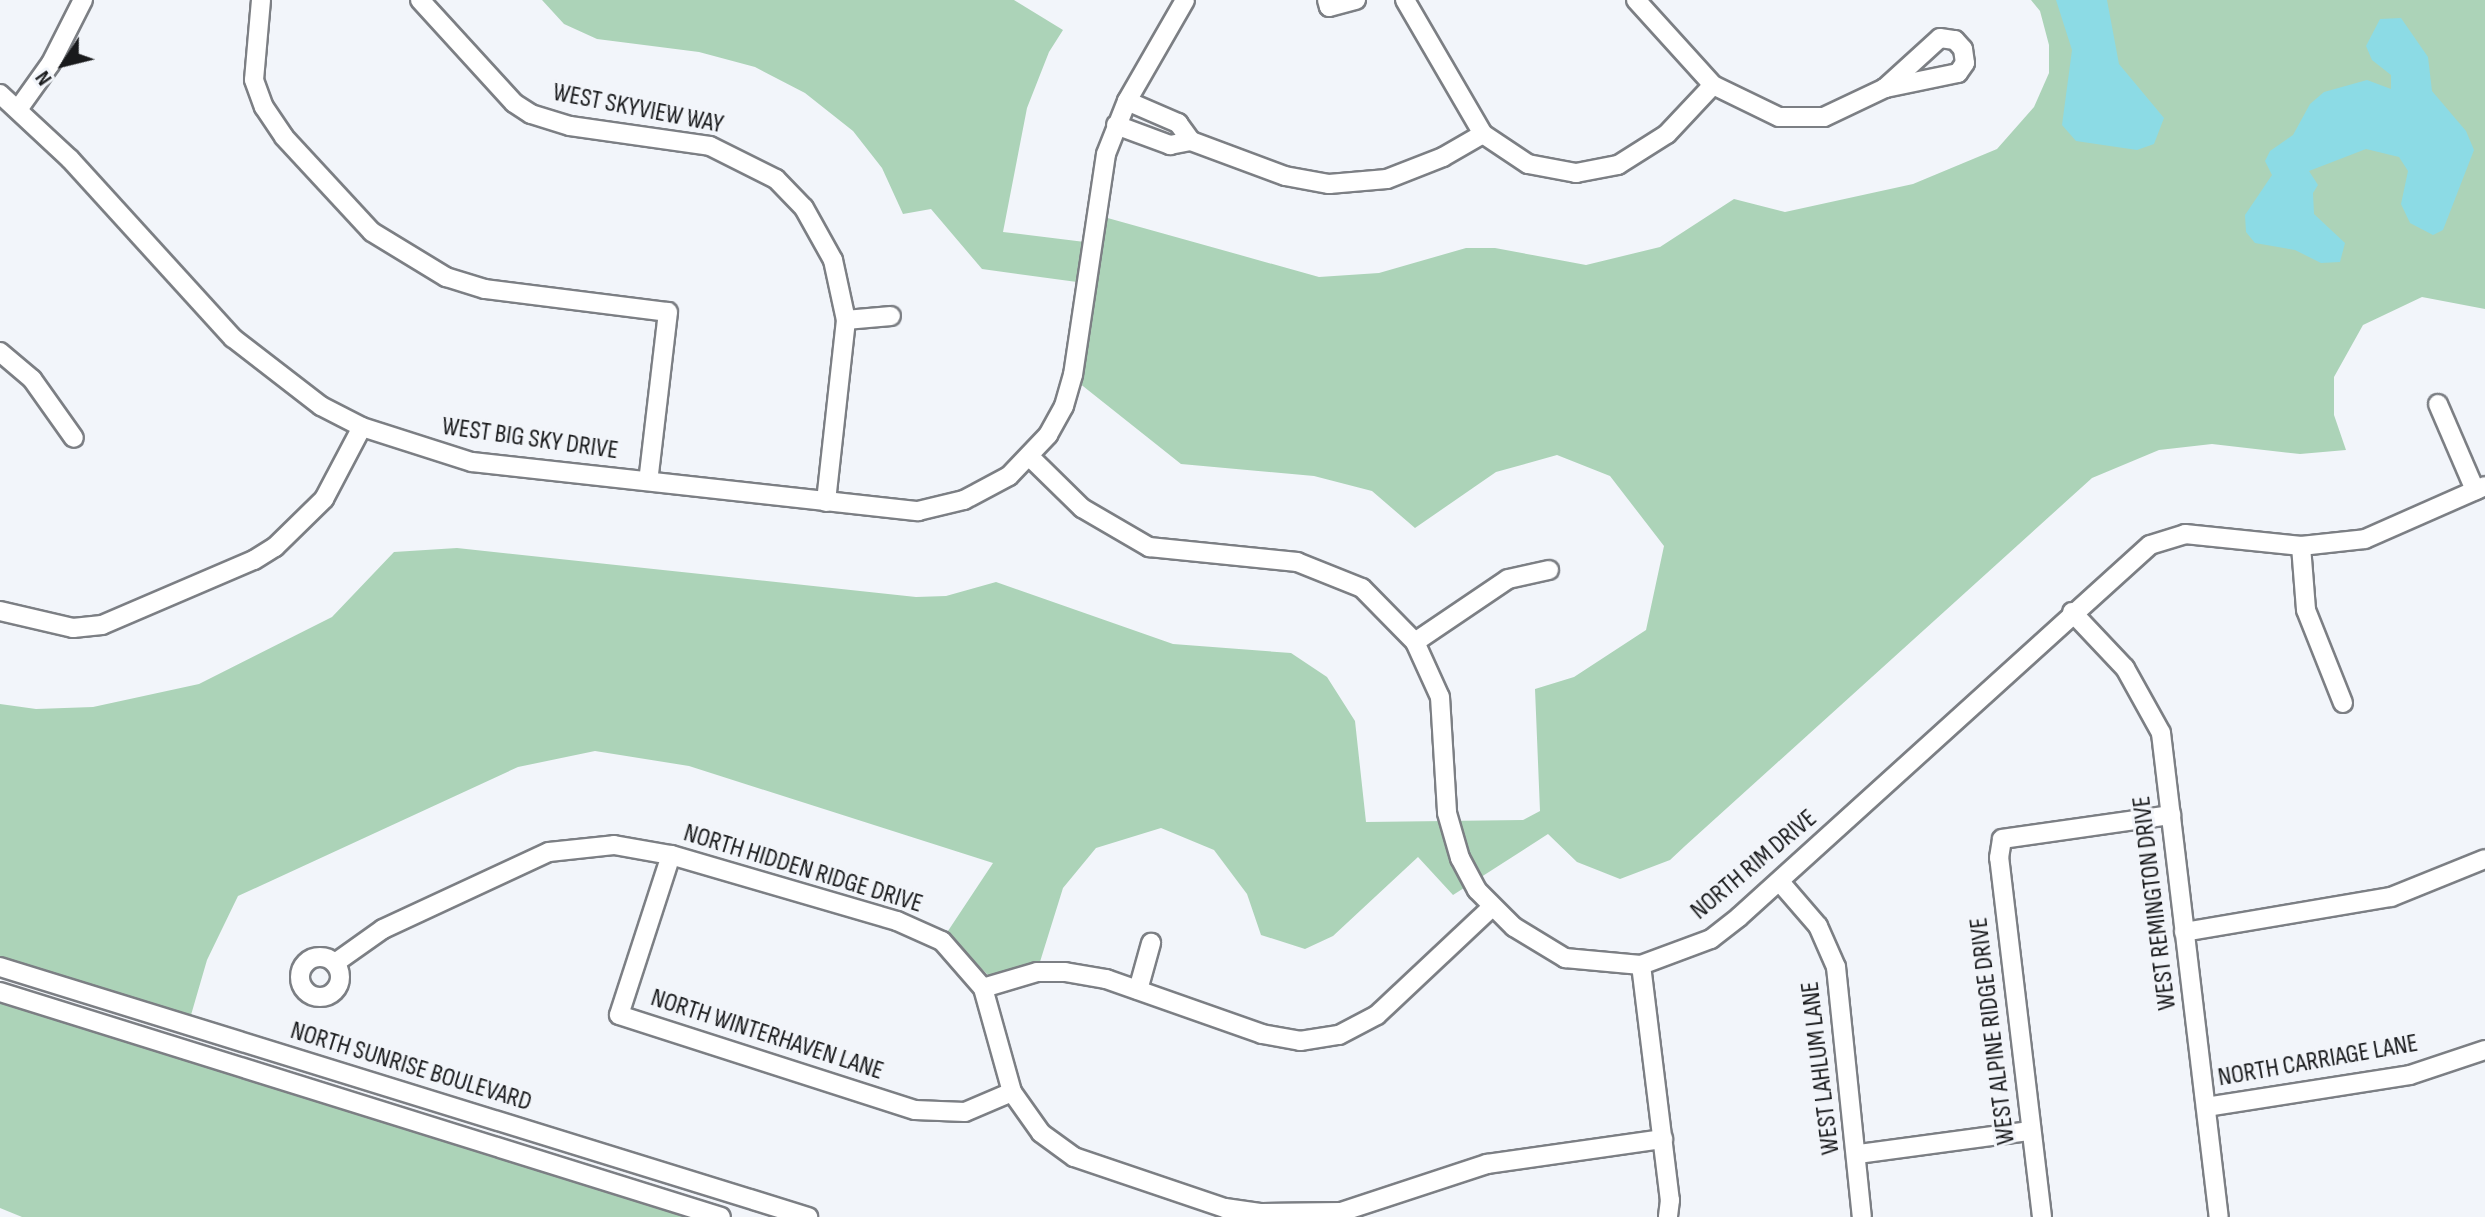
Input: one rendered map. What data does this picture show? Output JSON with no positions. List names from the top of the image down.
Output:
{
  "streets": {
    "street": [
      "WEST SKYVIEW WAY",
      "WEST BIG SKY DRIVE",
      "NORTH RIM DRIVE",
      "NORTH HIDDEN RIDGE DRIVE",
      "WEST REMINGTON DRIVE",
      "WEST ALPINE RIDGE DRIVE",
      "NORTH WINTERHAVEN LANE",
      "NORTH CARRIAGE LANE",
      "NORTH SUNRISE BOULEVARD",
      "WEST LAHLUM LANE"
    ]
  },
  "crossings": [
    ["WEST SKYVIEW WAY", "WEST BIG SKY DRIVE"],
    ["WEST BIG SKY DRIVE", "NORTH RIM DRIVE"],
    ["NORTH RIM DRIVE", "WEST REMINGTON DRIVE"],
    ["NORTH RIM DRIVE", "WEST LAHLUM LANE"],
    ["NORTH HIDDEN RIDGE DRIVE", "NORTH WINTERHAVEN LANE"],
    ["WEST REMINGTON DRIVE", "WEST ALPINE RIDGE DRIVE"],
    ["WEST REMINGTON DRIVE", "NORTH CARRIAGE LANE"]
  ],
  "north": "bottom left"
}
